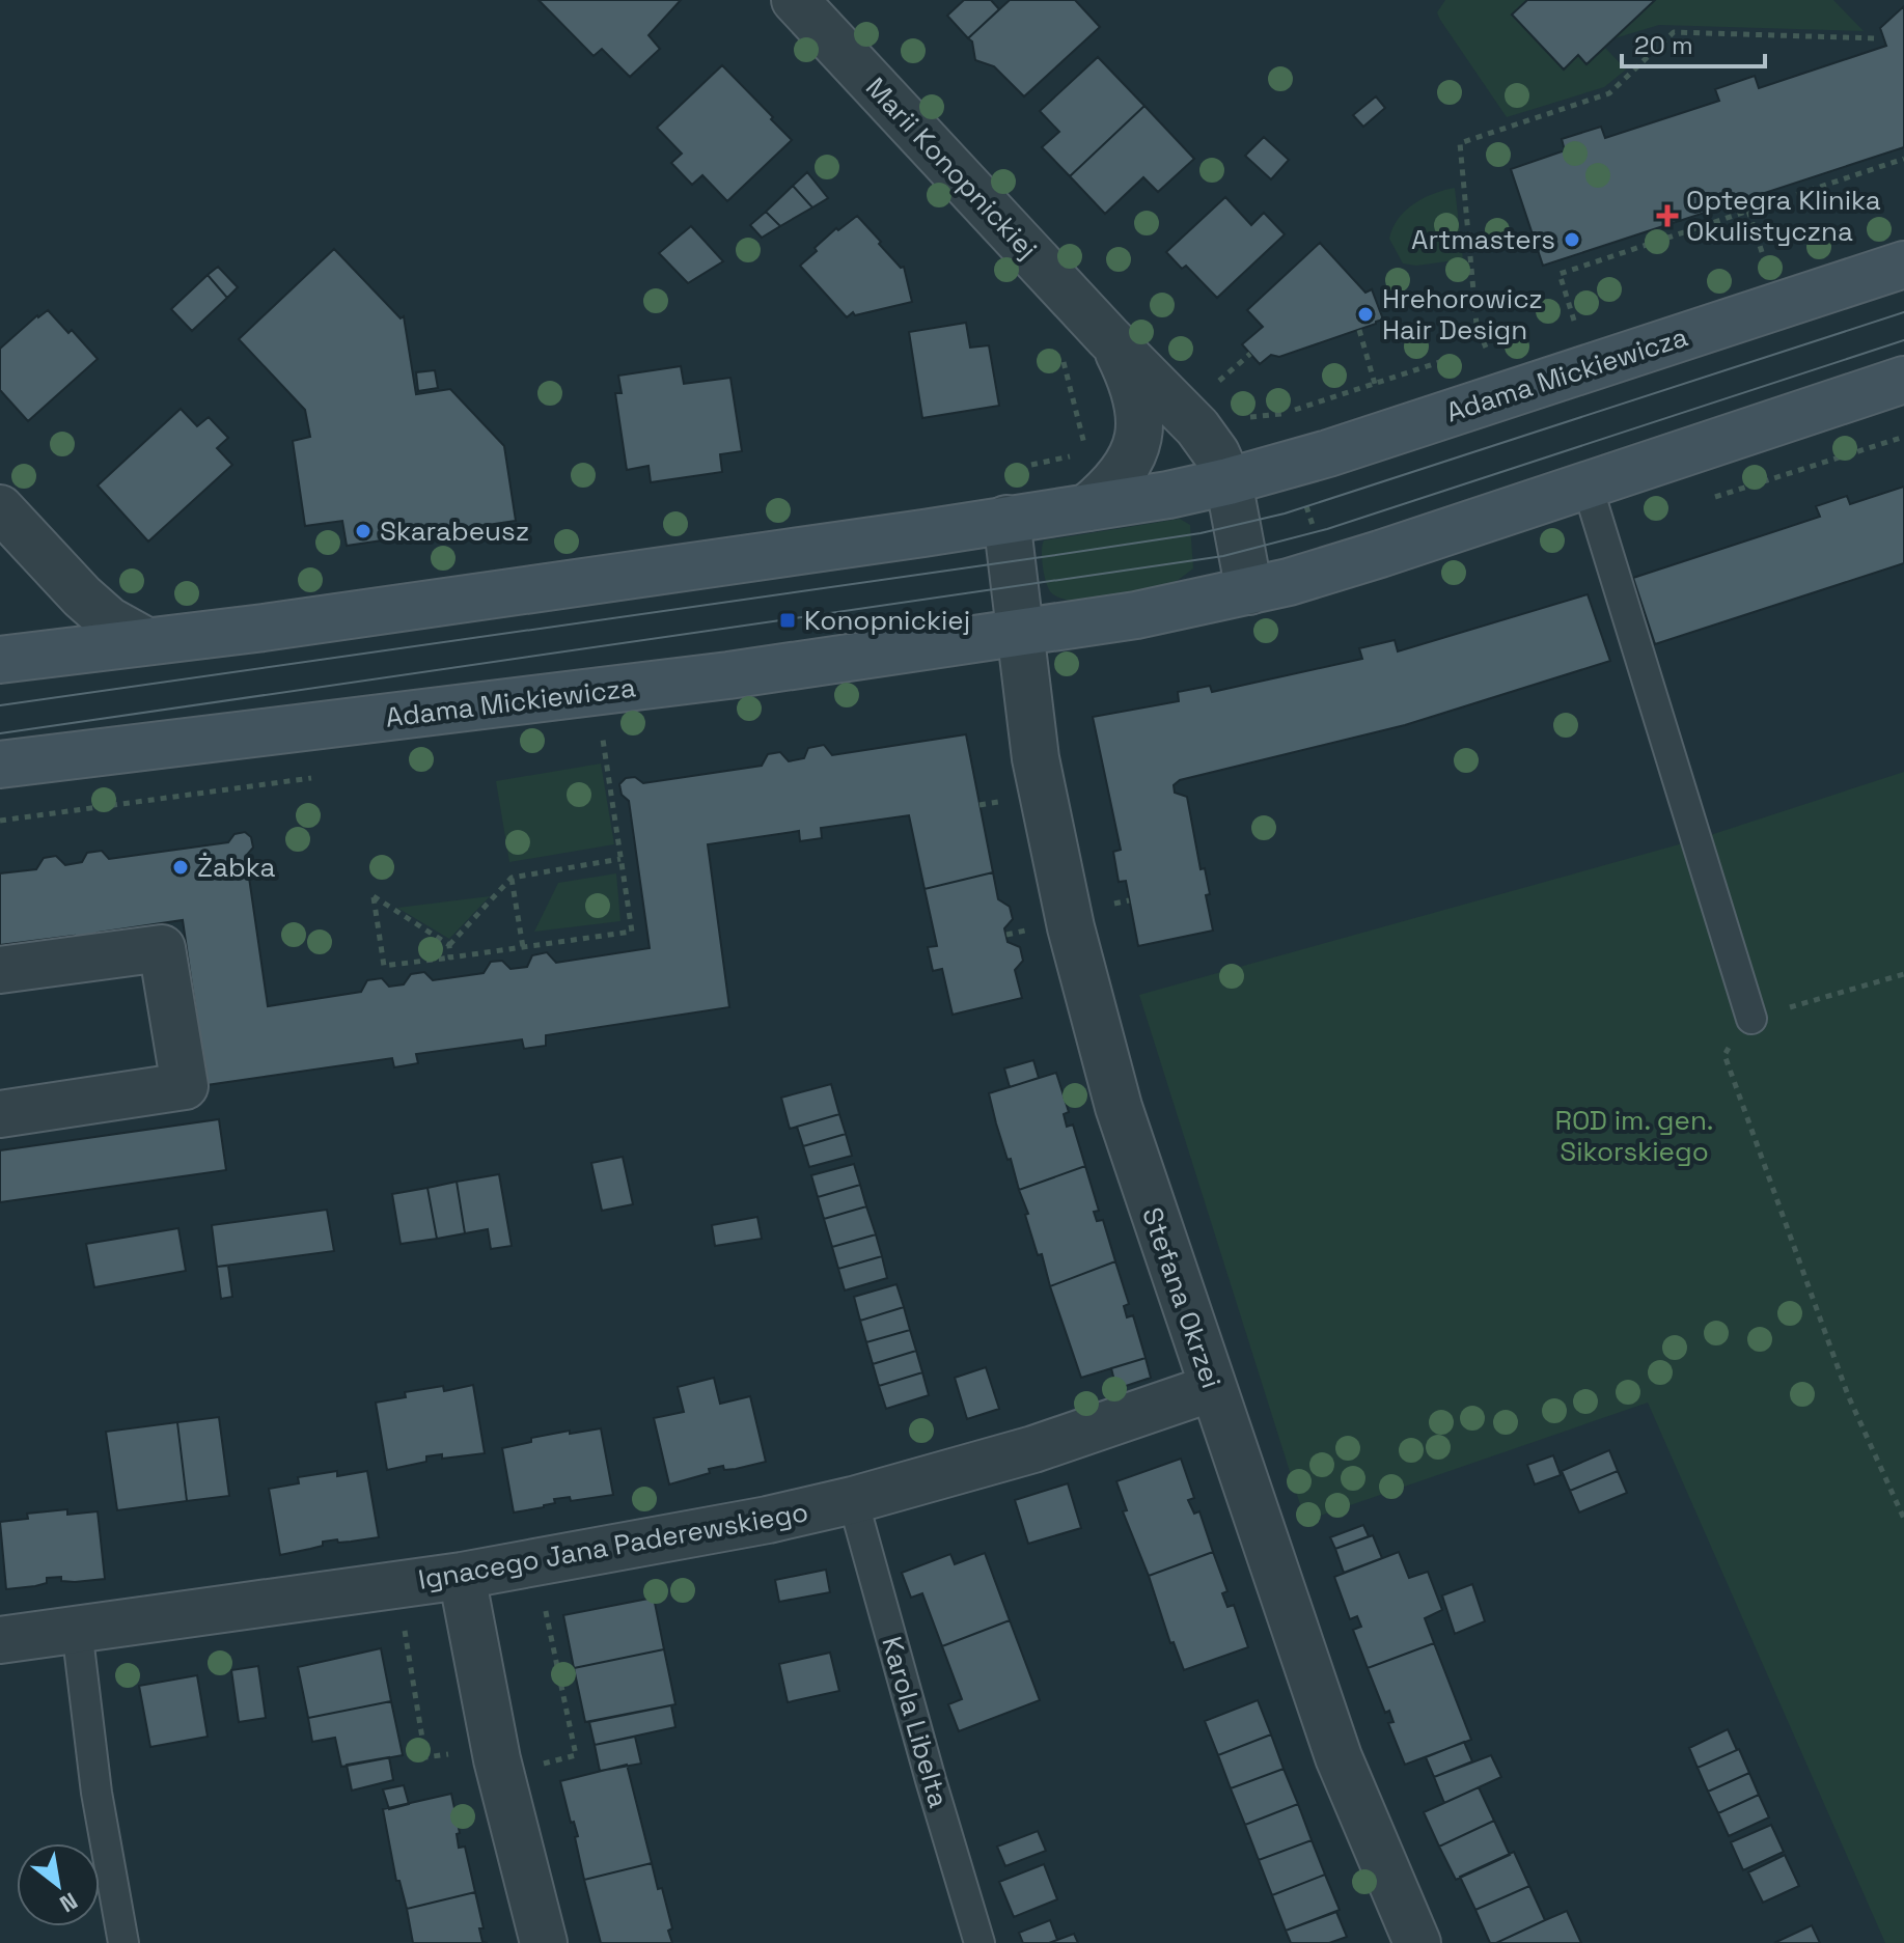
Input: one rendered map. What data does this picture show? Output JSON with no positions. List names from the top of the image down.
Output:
{
  "streets": {
    "street": [
      "Marii Konopnickiej",
      "Adama Mickiewicza",
      "Stefana Okrzei",
      "Ignacego Jana Paderewskiego"
    ],
    "lane": ["Karola Libelta"]
  },
  "crossings": [
    ["Marii Konopnickiej", "Adama Mickiewicza"],
    ["Adama Mickiewicza", "Stefana Okrzei"],
    ["Stefana Okrzei", "Ignacego Jana Paderewskiego"],
    ["Ignacego Jana Paderewskiego", "Karola Libelta"]
  ],
  "parks": ["ROD im. gen. Sikorskiego"],
  "places": {
    "health": ["Optegra Klinika Okulistyczna"],
    "other": [
      "Artmasters",
      "Hrehorowicz Hair Design",
      "Skarabeusz",
      "Żabka"
    ],
    "transit": ["Konopnickiej"]
  },
  "scale_bar": "20 m",
  "north": "bottom right"
}
